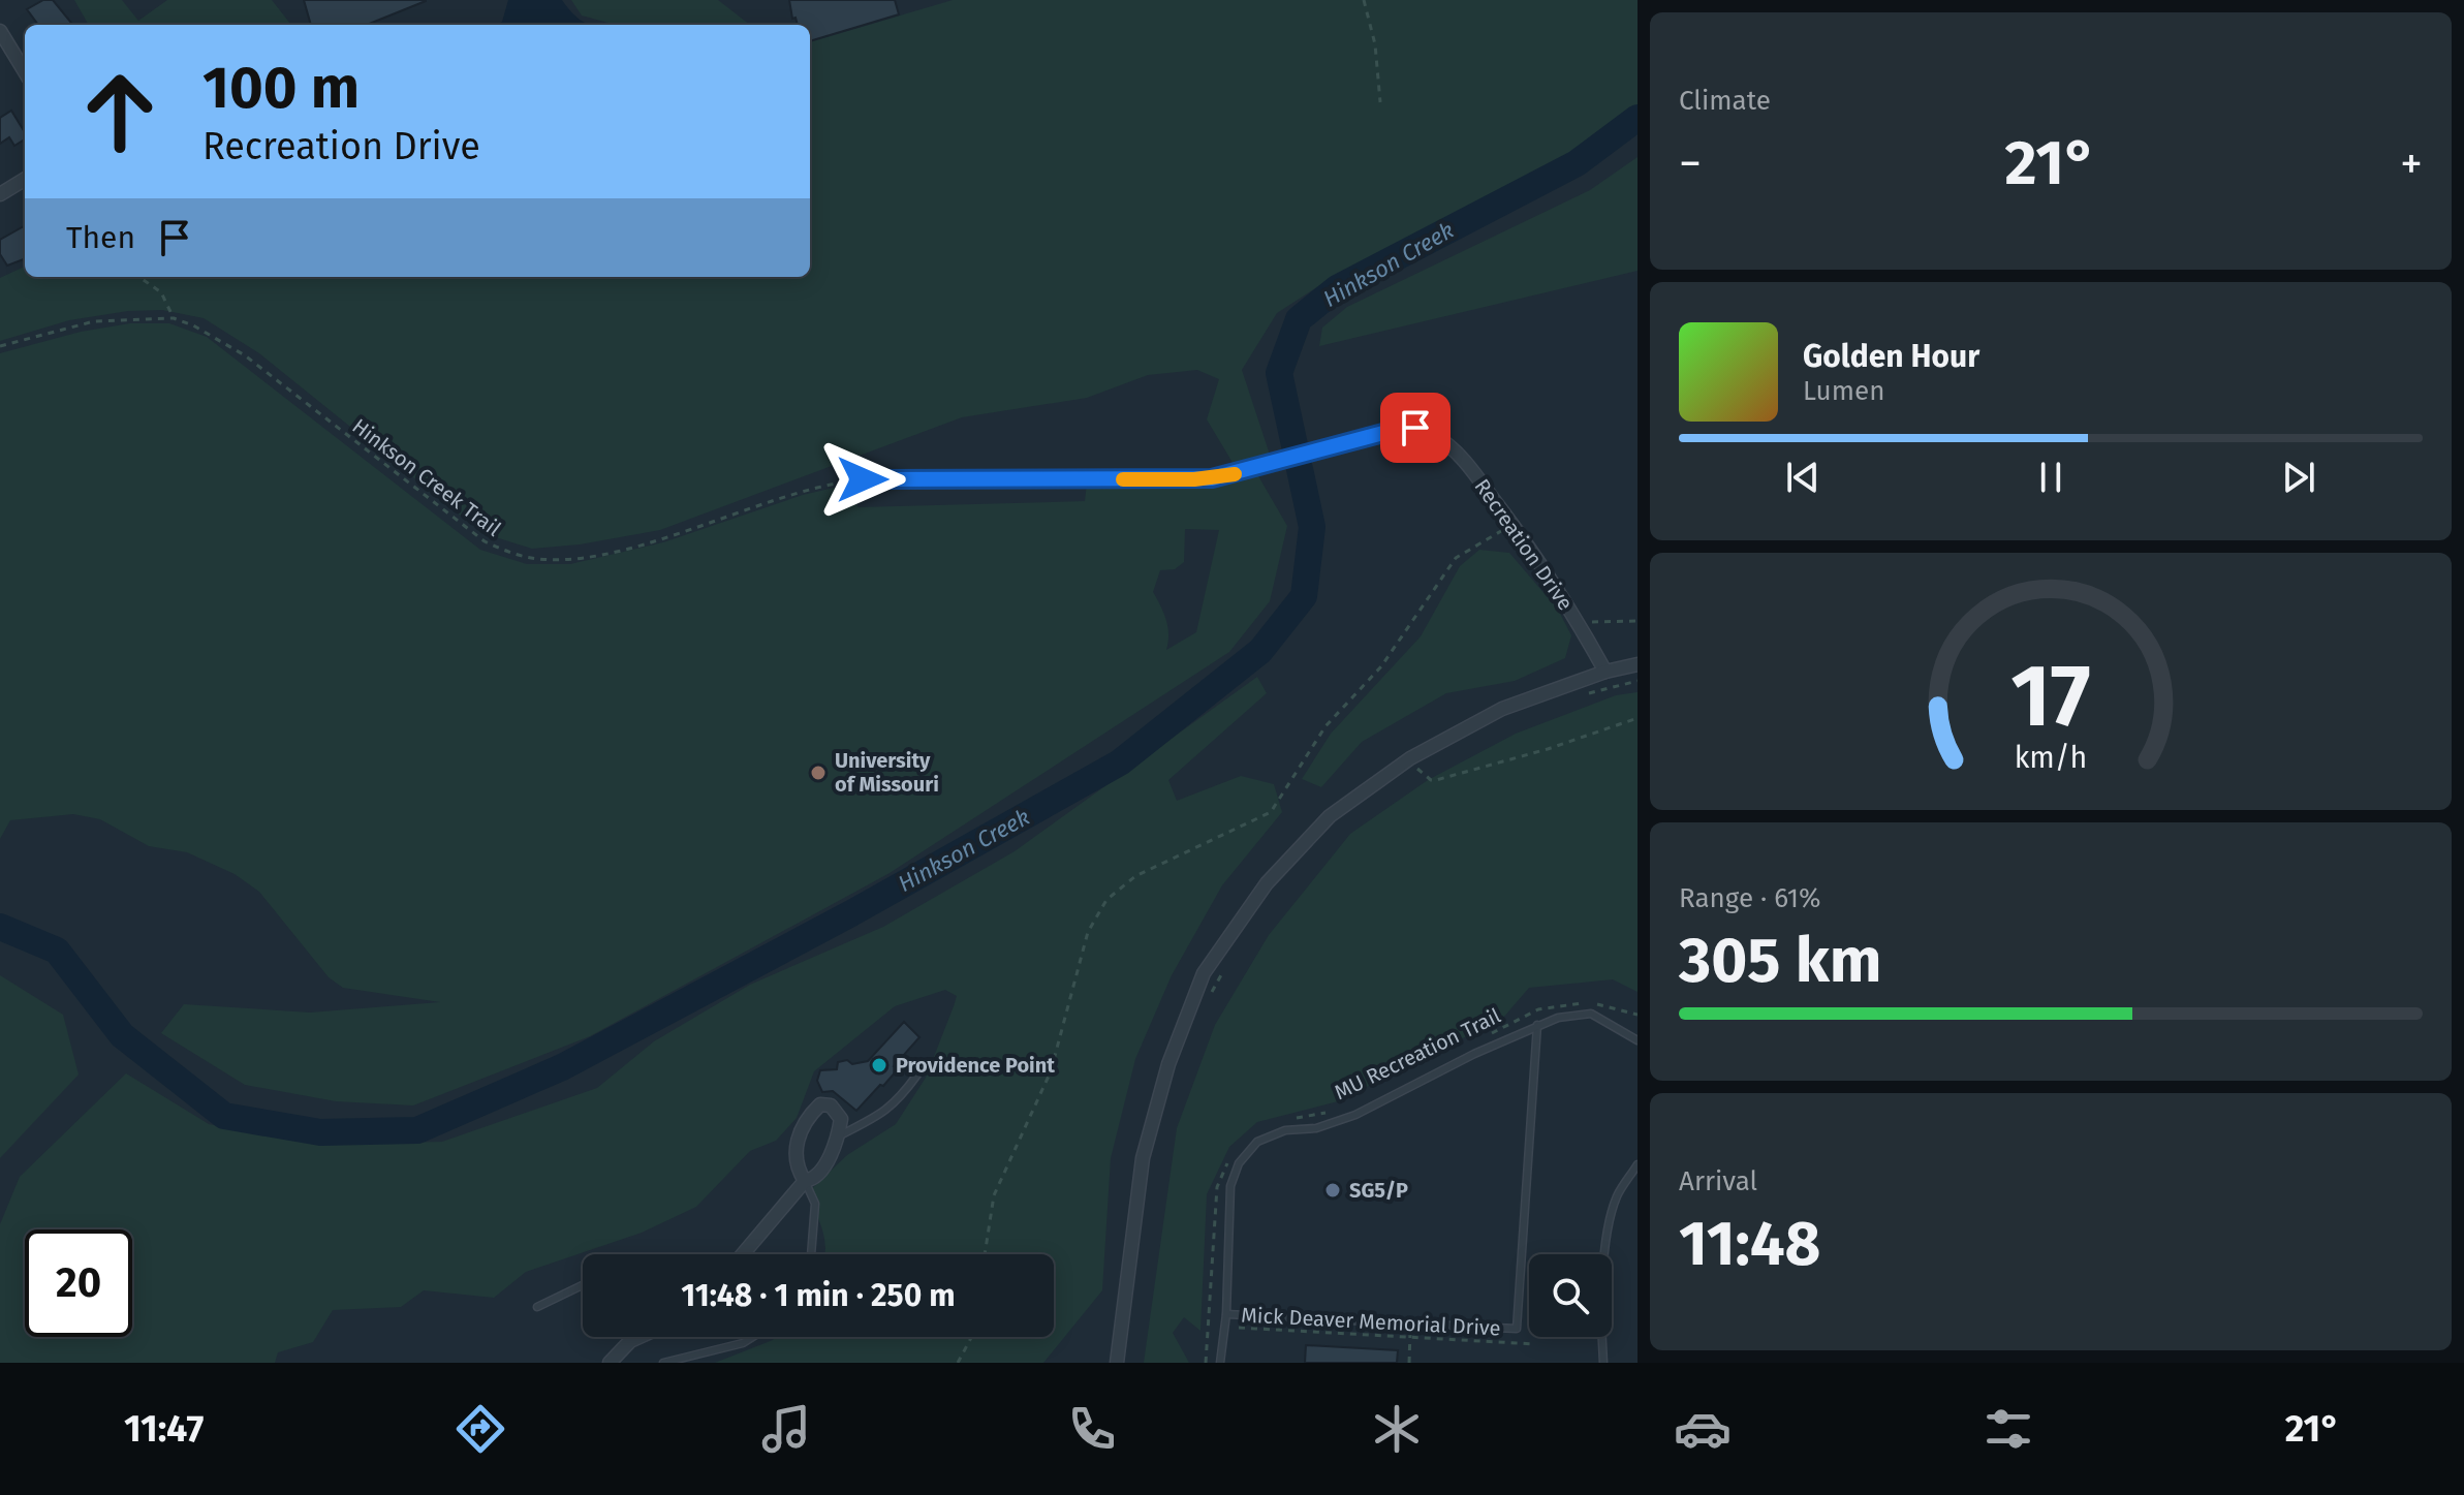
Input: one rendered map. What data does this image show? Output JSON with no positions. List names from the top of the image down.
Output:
{
  "streets": {
    "street": ["Recreation Drive"],
    "lane": ["Mick Deaver Memorial Drive"],
    "path": ["Hinkson Creek Trail", "MU Recreation Trail"]
  },
  "water": ["Hinkson Creek"],
  "places": ["University of Missouri", "Providence Point", "SG5/P"],
  "page": {
    "tile": [
      "Climate",
      ["Range · 61%", "305 km"],
      ["Arrival", "11:48"]
    ],
    "turn": ["100 m", "Recreation Drive"],
    "heat": ["−", "21°", "+"],
    "then": "Then",
    "song": ["Golden Hour", "Lumen"],
    "limit": "20",
    "trip": "11:48 · 1 min · 250 m",
    "tabs": ["11:47", "21°"],
    "gauge": ["17", "km/h"]
  }
}
